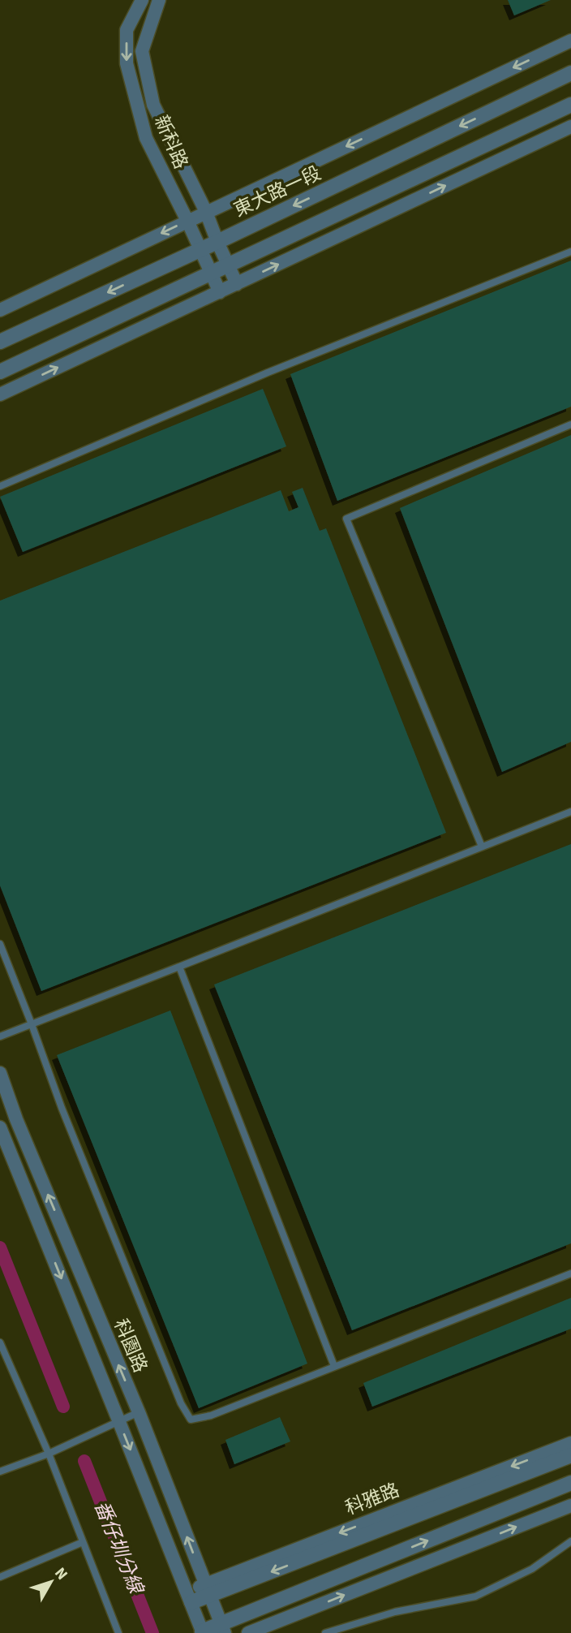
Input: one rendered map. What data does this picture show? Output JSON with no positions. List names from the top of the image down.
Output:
{
  "streets": {
    "street": [
      "新科路",
      "東大路一段",
      "科園路",
      "科雅路"
    ]
  },
  "crossings": [
    ["新科路", "東大路一段"],
    ["科園路", "科雅路"]
  ],
  "water": ["番仔圳分線"],
  "north": "top right"
}
